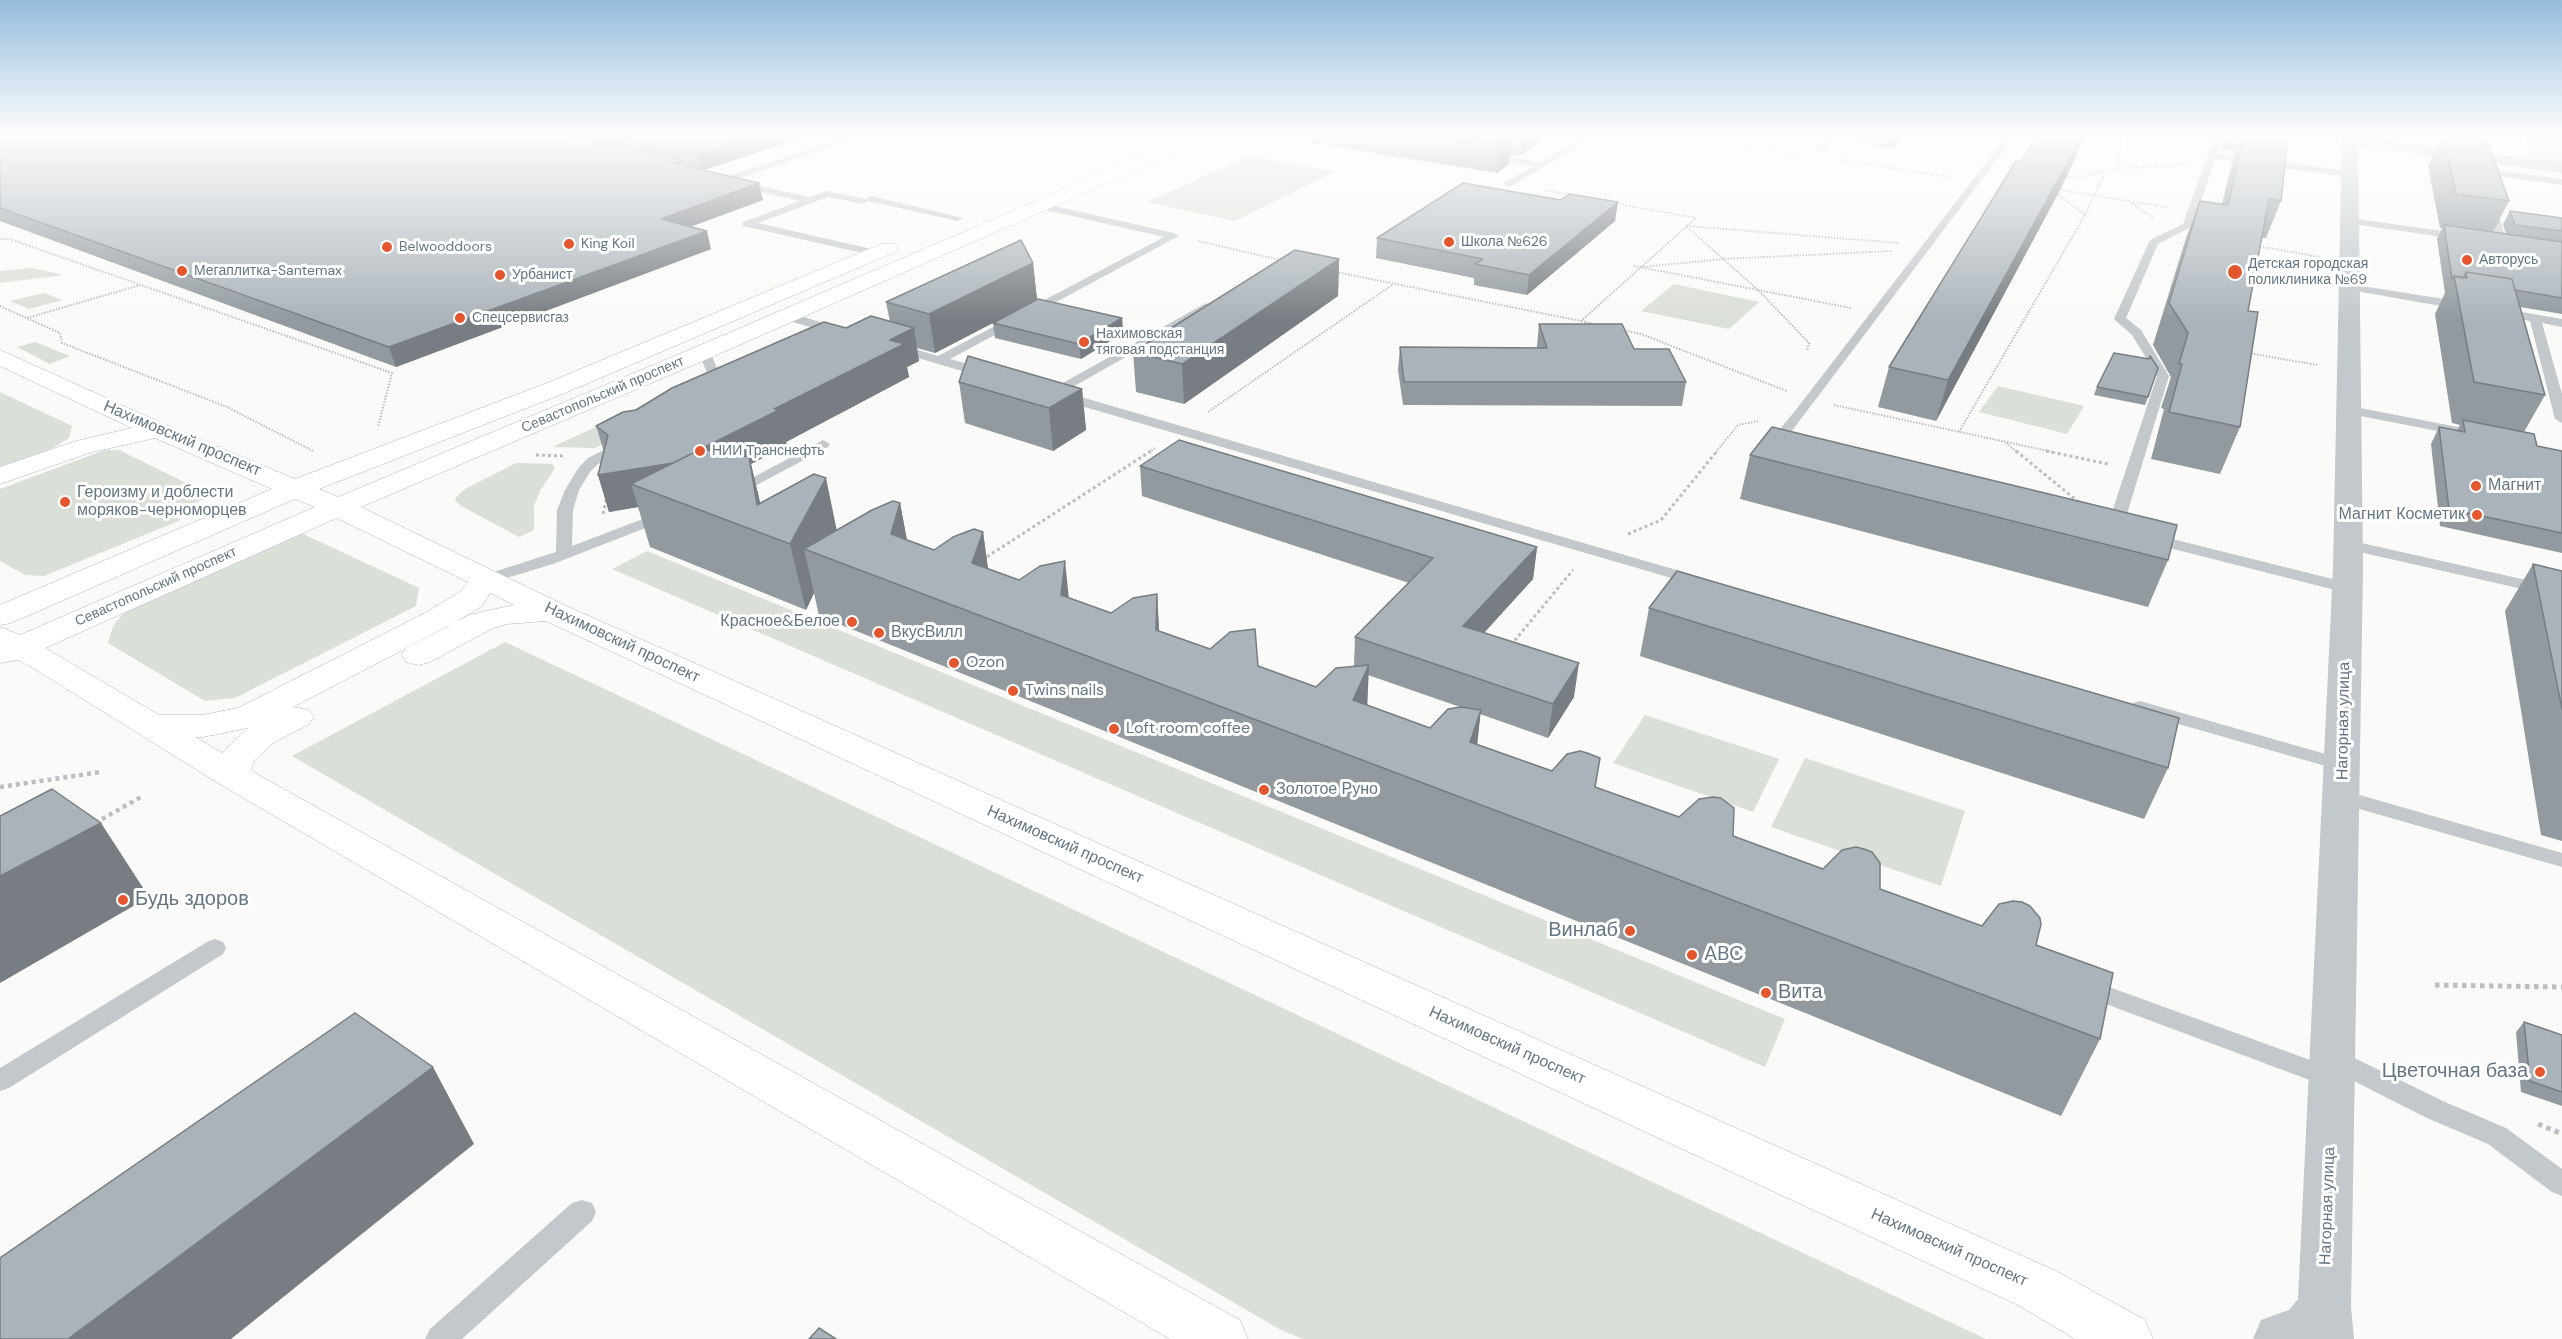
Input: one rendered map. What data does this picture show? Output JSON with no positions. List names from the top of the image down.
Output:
{
  "streets": {
    "main road": ["Севастопольский проспект", "Нахимовский проспект"],
    "street": ["Нагорная улица"]
  },
  "crossings": [
    ["Севастопольский проспект", "Нахимовский проспект"]
  ],
  "places": [
    "Школа №626",
    "King Koil",
    "Belwooddoors",
    "Авторусь",
    "Мегаплитка-Santemax",
    "Детская городская поликлиника №69",
    "Урбанист",
    "Спецсервисгаз",
    "Нахимовская тяговая подстанция",
    "НИИ Транснефть",
    "Магнит",
    "Героизму и доблести моряков-черноморцев",
    "Магнит Косметик",
    "Красное&Белое",
    "ВкусВилл",
    "Ozon",
    "Twins nails",
    "Loft room coffee",
    "Золотое Руно",
    "Будь здоров",
    "Винлаб",
    "ABC",
    "Вита",
    "Цветочная база"
  ]
}
